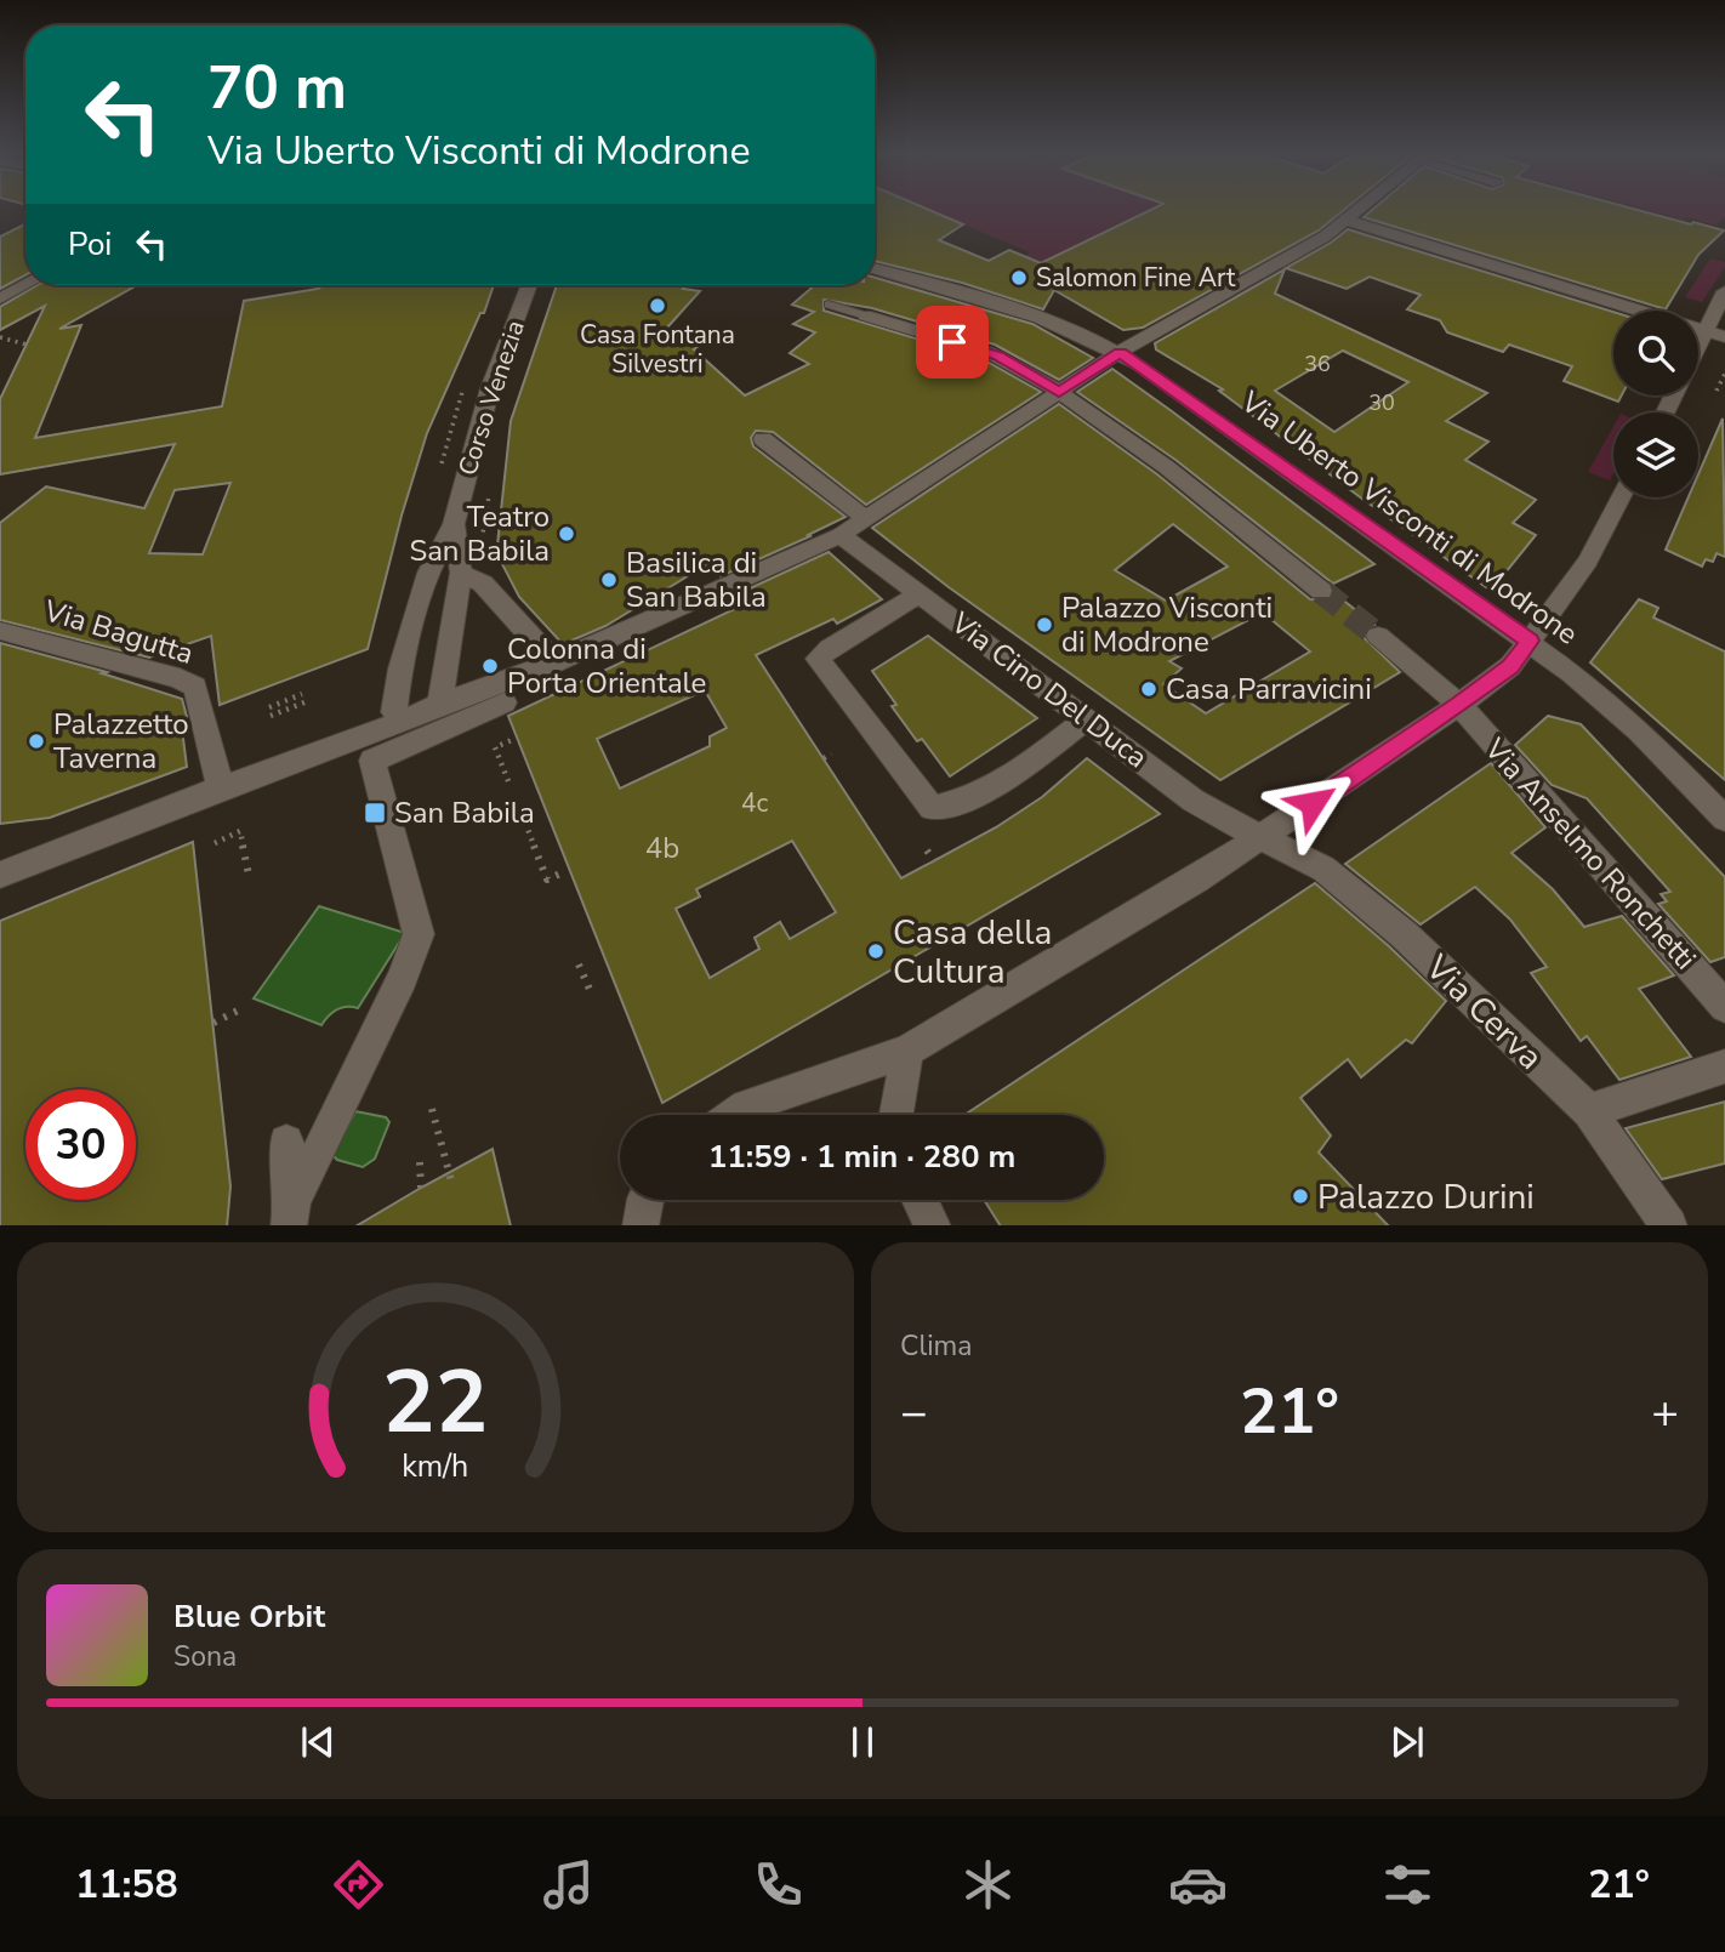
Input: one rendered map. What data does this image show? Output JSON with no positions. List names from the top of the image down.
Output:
{
  "streets": {
    "street": [
      "Corso Venezia",
      "Via Uberto Visconti di Modrone",
      "Via Bagutta",
      "Via Cino Del Duca",
      "Via Anselmo Ronchetti",
      "Via Cerva"
    ]
  },
  "crossings": [
    ["Via Cino Del Duca", "Via Cerva"]
  ],
  "places": {
    "other": [
      "Salomon Fine Art",
      "Casa Fontana Silvestri",
      "Teatro San Babila",
      "Basilica di San Babila",
      "Palazzo Visconti di Modrone",
      "Colonna di Porta Orientale",
      "Casa Parravicini",
      "Palazzetto Taverna",
      "Casa della Cultura",
      "Palazzo Durini"
    ],
    "transit": ["San Babila"]
  },
  "house_numbers": [
    "36",
    "30",
    "4c",
    "4b"
  ],
  "page": {
    "turn": ["70 m", "Via Uberto Visconti di Modrone"],
    "then": "Poi",
    "limit": "30",
    "trip": "11:59 · 1 min · 280 m",
    "tile": "Clima",
    "heat": ["−", "21°", "+"],
    "song": ["Blue Orbit", "Sona"],
    "tabs": ["11:58", "21°"],
    "gauge": ["22", "km/h"]
  }
}
